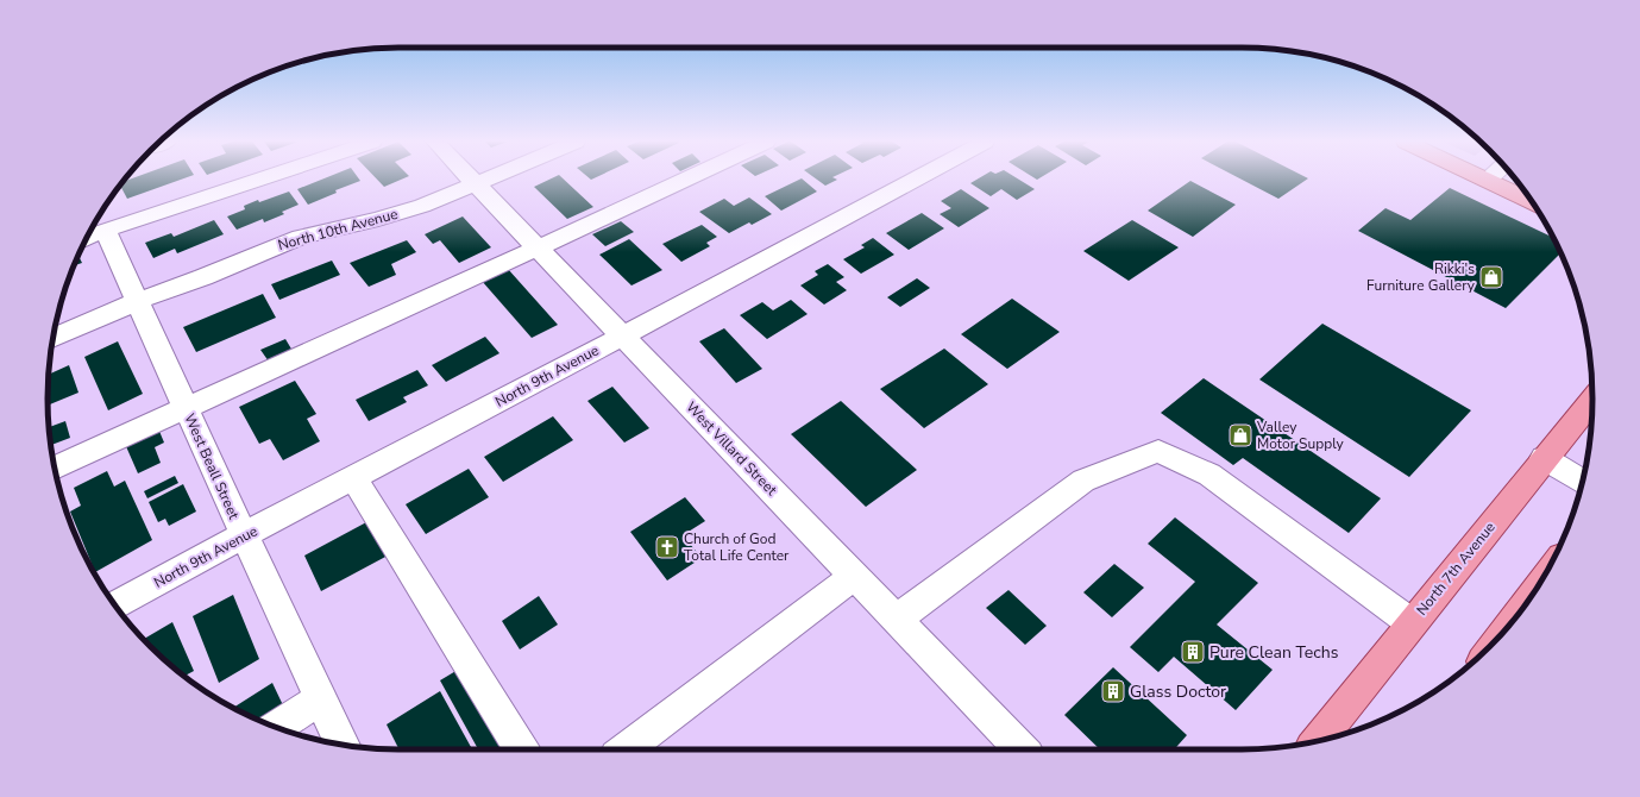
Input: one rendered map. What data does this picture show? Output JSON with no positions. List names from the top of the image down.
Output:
{
  "streets": {
    "main road": ["North 7th Avenue"],
    "street": [
      "North 10th Avenue",
      "North 9th Avenue",
      "West Villard Street",
      "West Beall Street"
    ]
  },
  "crossings": [
    ["North 10th Avenue", "West Villard Street"],
    ["North 10th Avenue", "West Beall Street"],
    ["North 9th Avenue", "West Villard Street"],
    ["North 9th Avenue", "West Beall Street"]
  ],
  "places": {
    "shop": ["Rikki's Furniture Gallery", "Valley Motor Supply"],
    "church": ["Church of God Total Life Center"],
    "building": ["Pure Clean Techs", "Glass Doctor"]
  }
}
